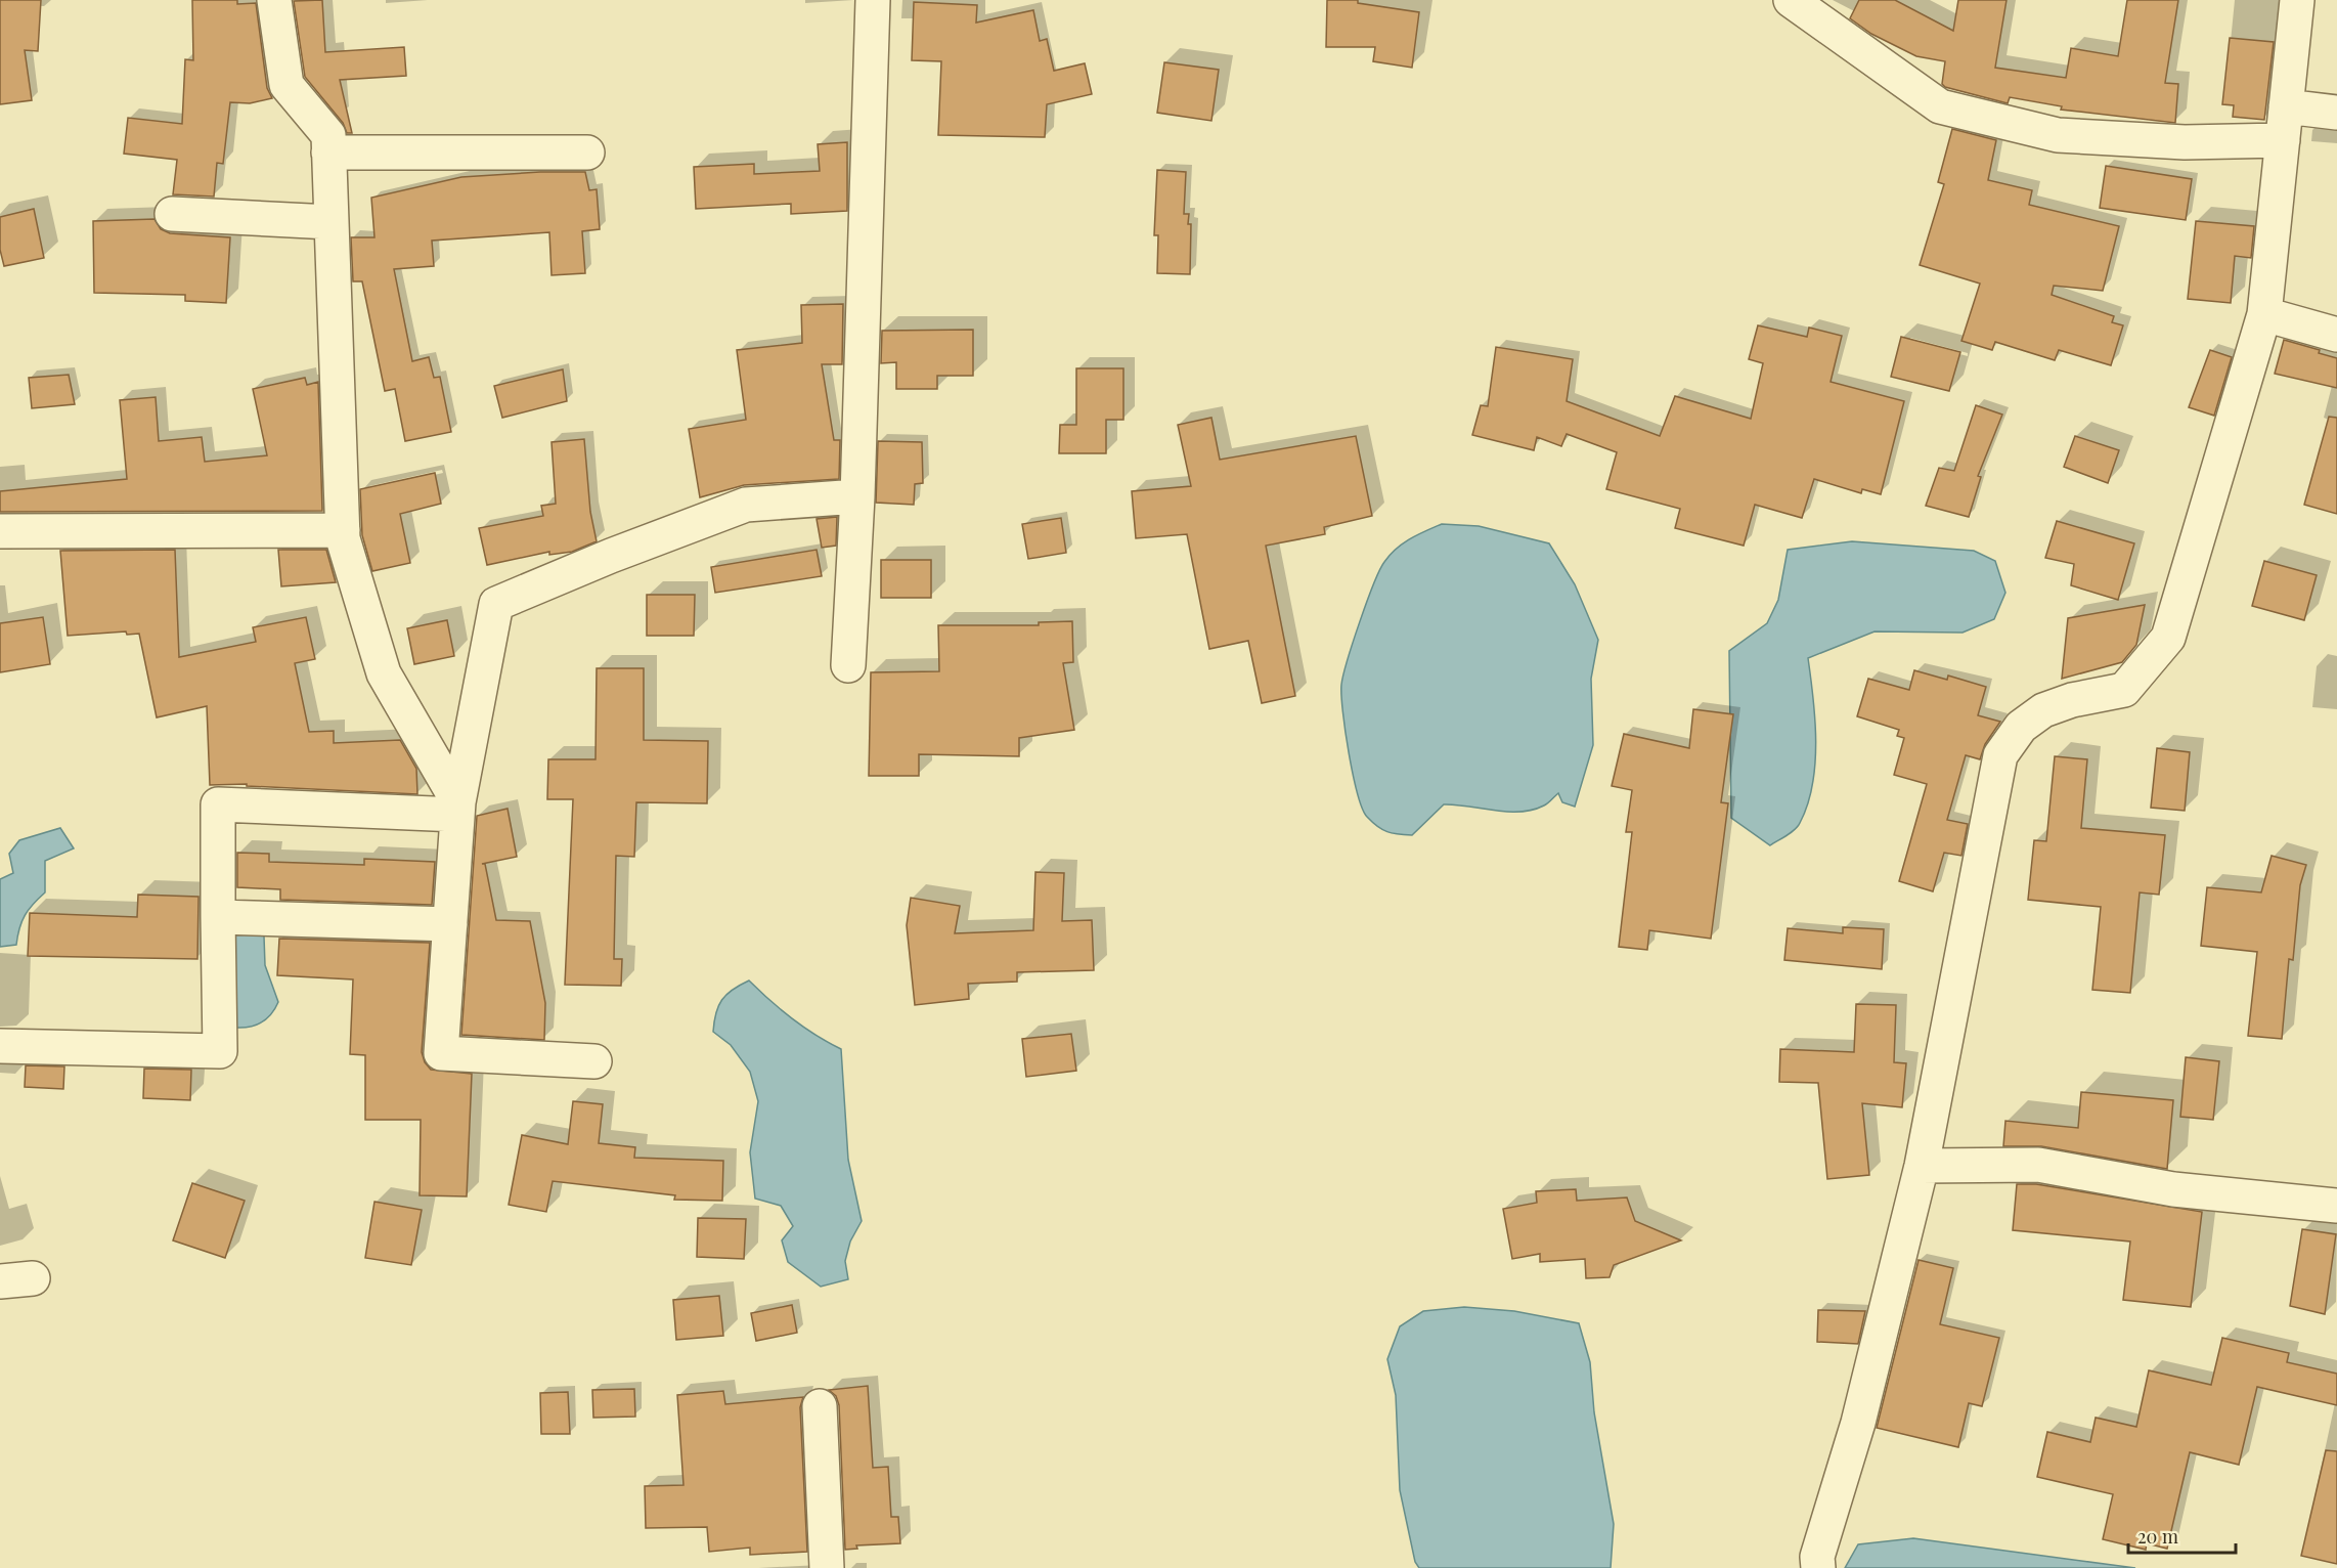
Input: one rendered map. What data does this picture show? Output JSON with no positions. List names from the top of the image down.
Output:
{
  "scale_bar": "20 m"
}
